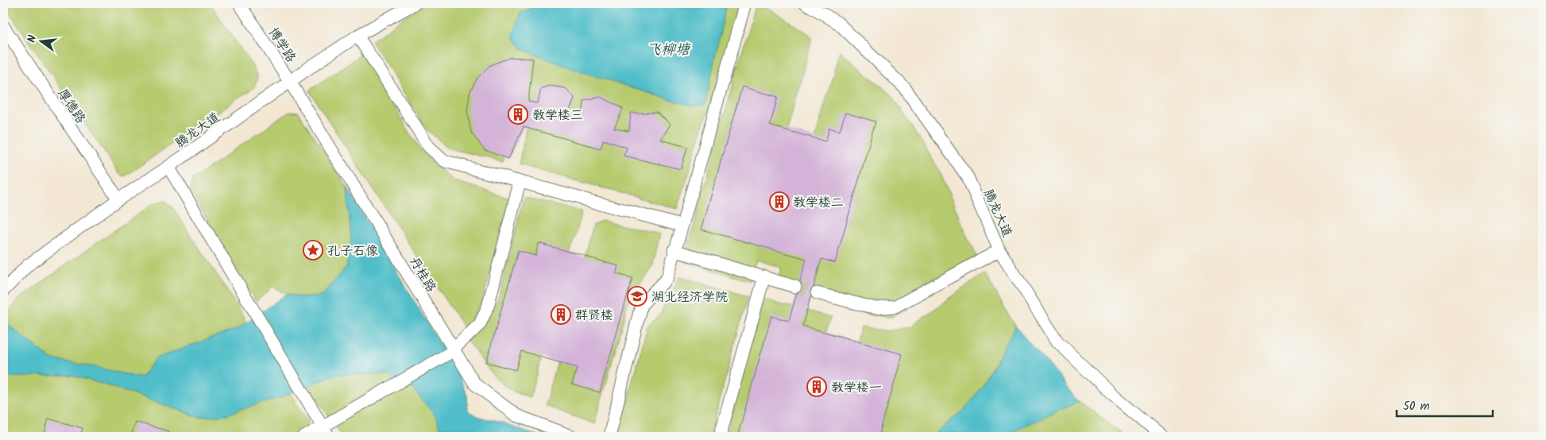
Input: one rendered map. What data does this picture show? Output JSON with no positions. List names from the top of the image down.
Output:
{
  "streets": {
    "street": [
      "博学路",
      "厚德路",
      "腾龙大道",
      "丹桂路"
    ]
  },
  "crossings": [
    ["博学路", "腾龙大道"],
    ["博学路", "丹桂路"],
    ["厚德路", "腾龙大道"],
    ["腾龙大道", "丹桂路"]
  ],
  "water": ["飞柳塘"],
  "places": {
    "building": [
      "教学楼三",
      "教学楼二",
      "群贤楼",
      "教学楼一"
    ],
    "place": ["孔子石像"],
    "school or university": ["湖北经济学院"]
  },
  "scale_bar": "50 m",
  "north": "left"
}
